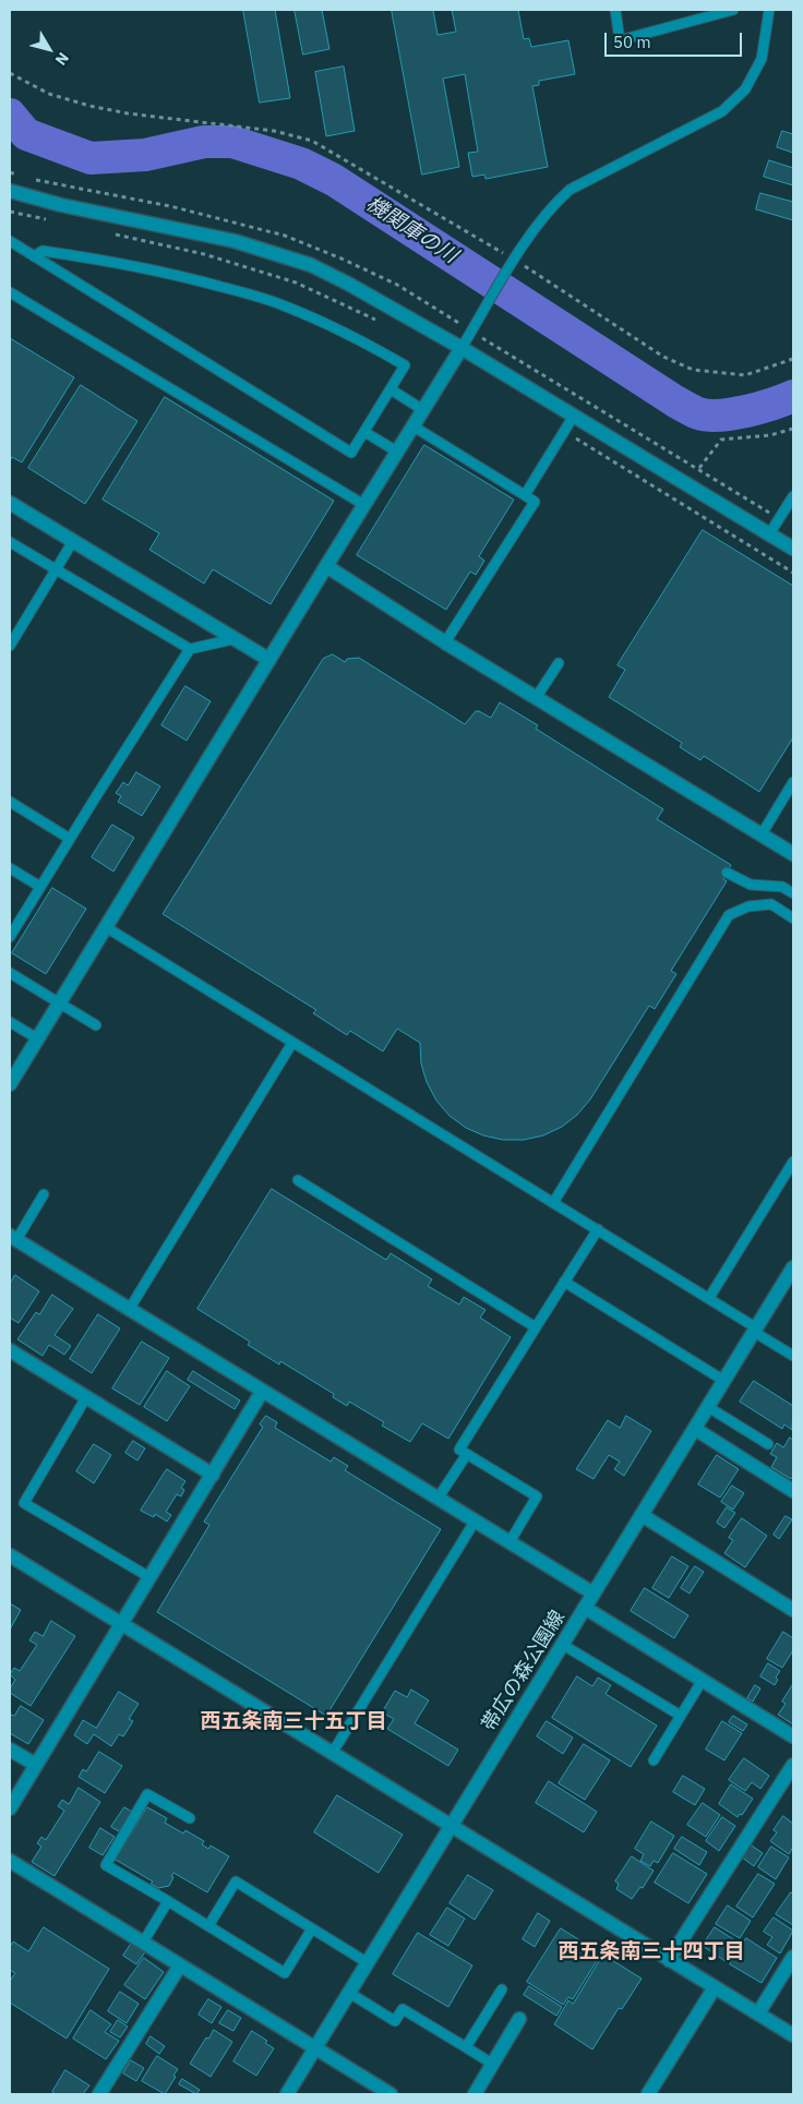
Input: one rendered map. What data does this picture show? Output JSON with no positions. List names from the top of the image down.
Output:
{
  "streets": {
    "street": ["帯広の森公園線"]
  },
  "districts": ["西五条南三十五丁目", "西五条南三十四丁目"],
  "water": ["機関庫の川"],
  "scale_bar": "50 m",
  "north": "bottom right"
}
